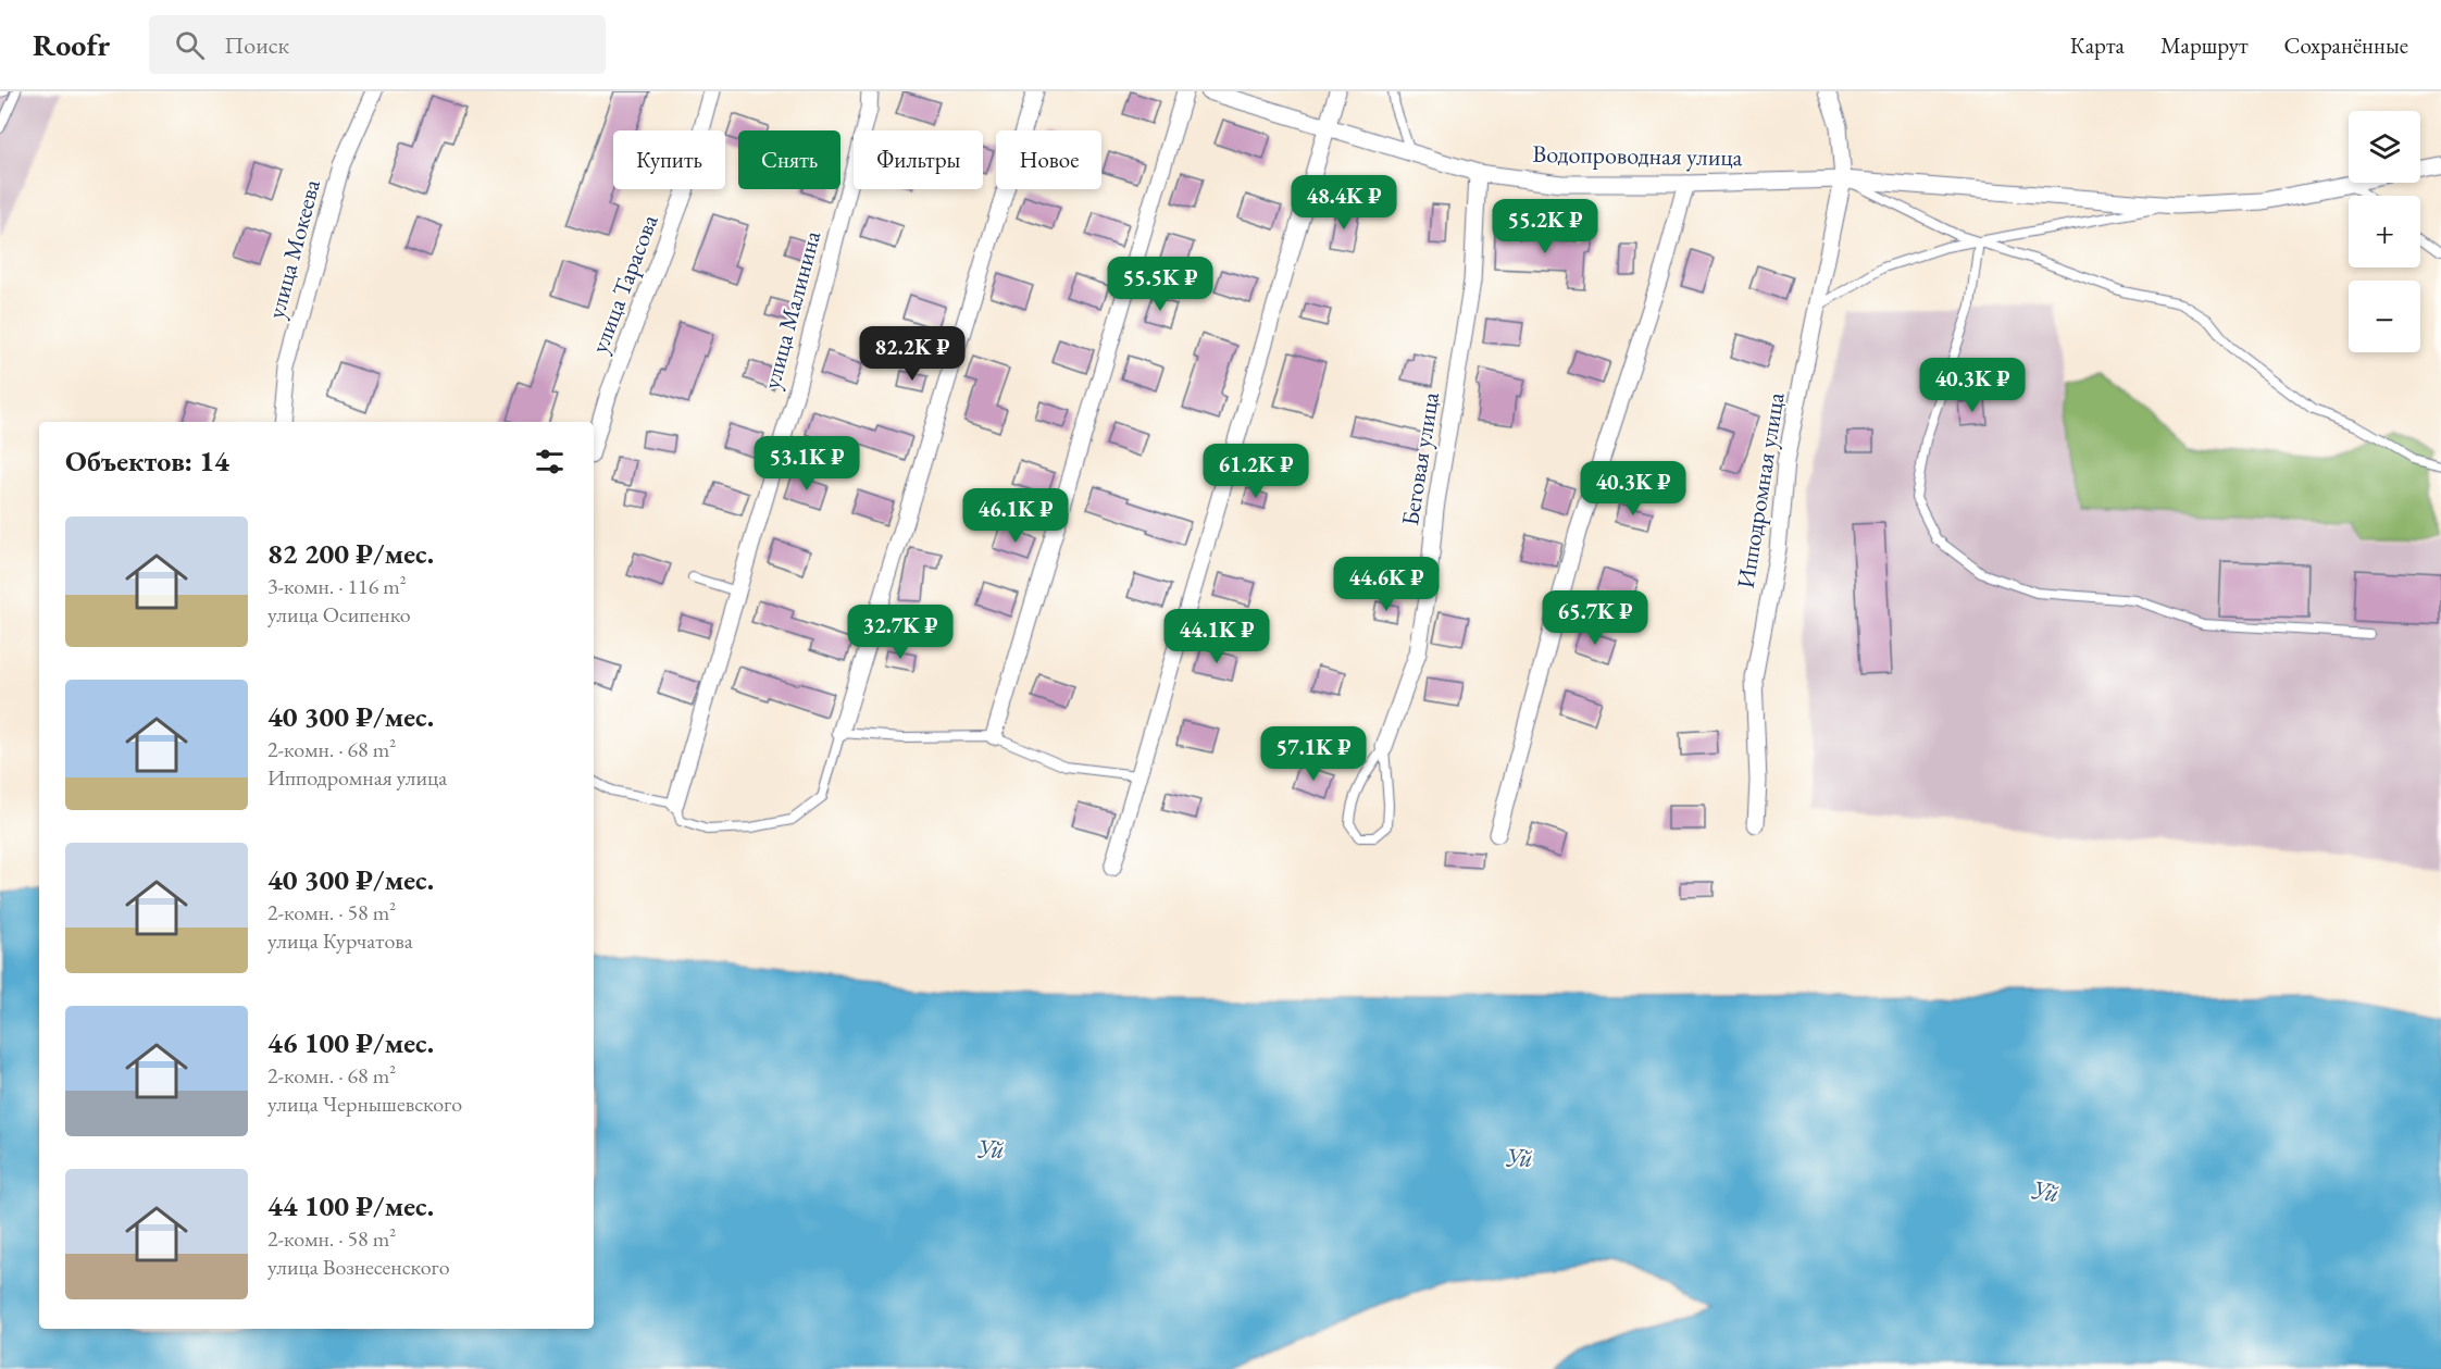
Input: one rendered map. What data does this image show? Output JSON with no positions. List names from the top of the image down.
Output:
{
  "streets": {
    "street": [
      "Водопроводная улица",
      "улица Мокеева",
      "улица Тарасова",
      "улица Малинина",
      "Беговая улица",
      "Ипподромная улица"
    ]
  },
  "crossings": [
    ["Водопроводная улица", "Беговая улица"],
    ["Водопроводная улица", "Ипподромная улица"]
  ],
  "water": ["Уй"],
  "page": {
    "header": "Roofr",
    "search": "Поиск",
    "nav": ["Карта", "Маршрут", "Сохранённые"],
    "map_buttons": ["+", "−"],
    "chip": [
      "Купить",
      "Снять",
      "Фильтры",
      "Новое"
    ],
    "price": [
      "48.4K ₽",
      "55.2K ₽",
      "55.5K ₽",
      "82.2K ₽",
      "40.3K ₽",
      "53.1K ₽",
      "61.2K ₽",
      "40.3K ₽",
      "46.1K ₽",
      "44.6K ₽",
      "65.7K ₽",
      "32.7K ₽",
      "44.1K ₽",
      "57.1K ₽"
    ],
    "heading": "Объектов: 14",
    "list": [
      {
        "name": "82 200 ₽/мес.",
        "note": "3-комн. · 116 m² · улица Осипенко"
      },
      {
        "name": "40 300 ₽/мес.",
        "note": "2-комн. · 68 m² · Ипподромная улица"
      },
      {
        "name": "40 300 ₽/мес.",
        "note": "2-комн. · 58 m² · улица Курчатова"
      },
      {
        "name": "46 100 ₽/мес.",
        "note": "2-комн. · 68 m² · улица Чернышевского"
      },
      {
        "name": "44 100 ₽/мес.",
        "note": "2-комн. · 58 m² · улица Вознесенского"
      }
    ]
  }
}
